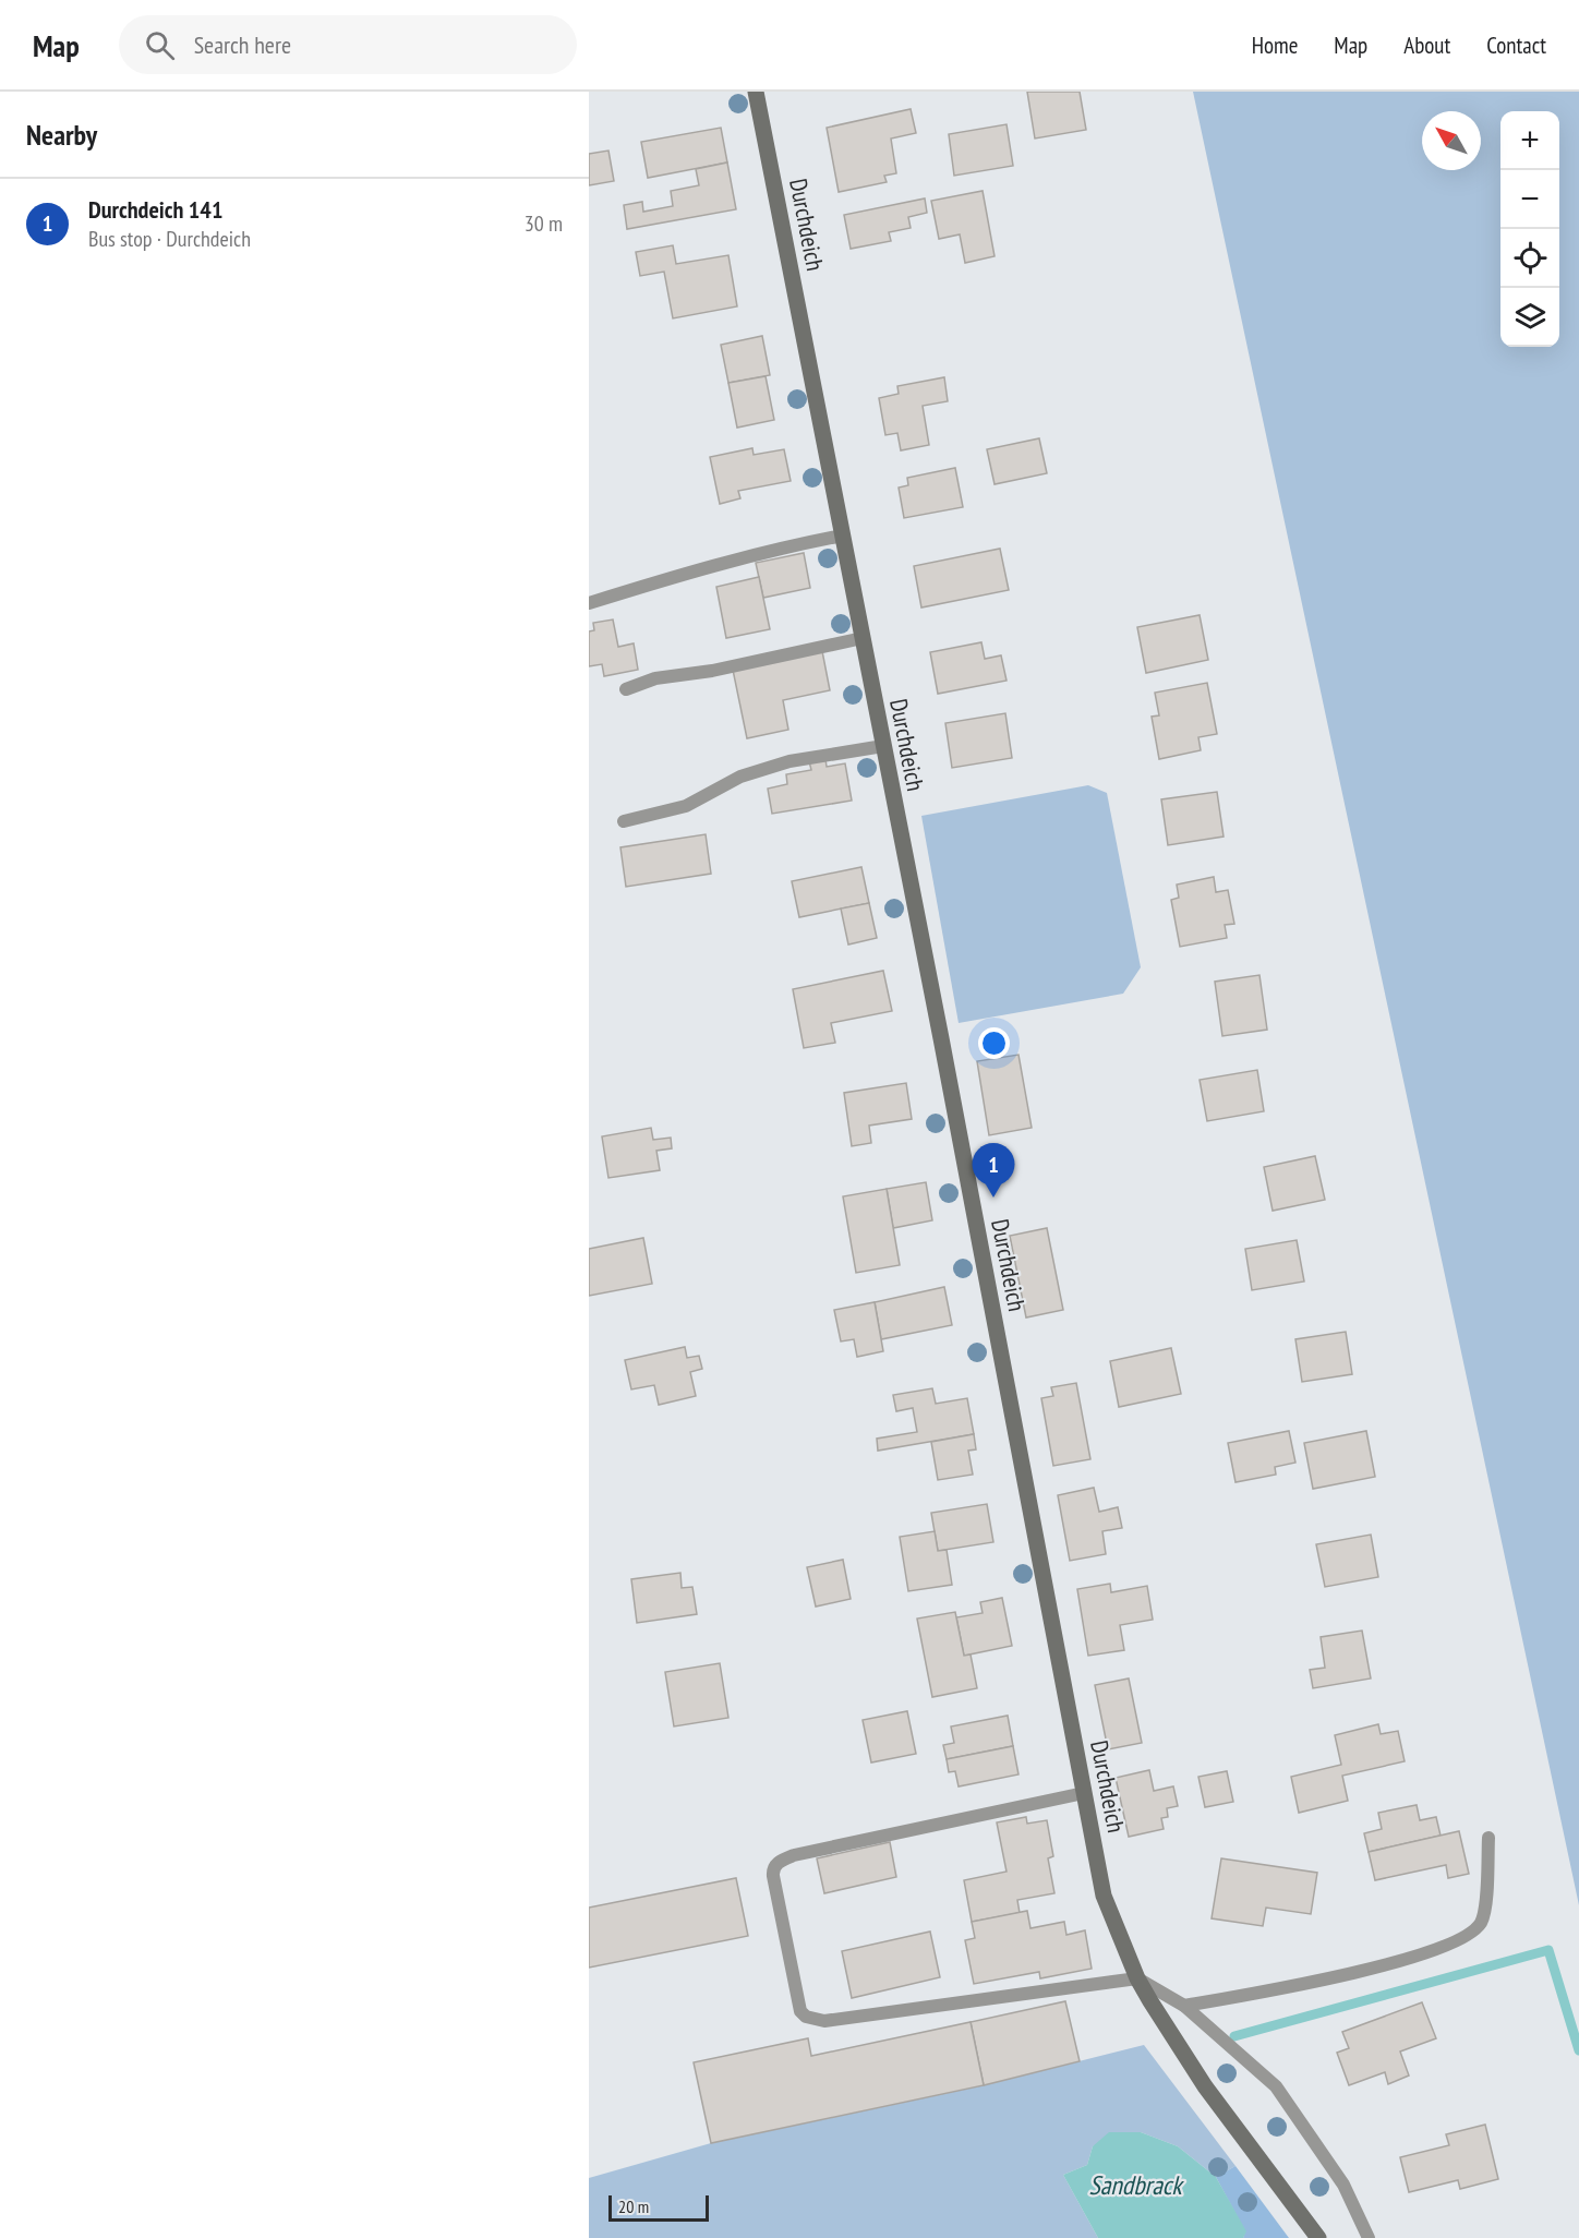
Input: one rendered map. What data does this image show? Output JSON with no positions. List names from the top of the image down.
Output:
{
  "streets": {
    "street": ["Durchdeich"]
  },
  "water": ["Sandbrack"],
  "scale_bar": "20 m",
  "north": "top left",
  "page": {
    "header": "Map",
    "search": "Search here",
    "nav": [
      "Home",
      "Map",
      "About",
      "Contact"
    ],
    "heading": "Nearby",
    "map_buttons": ["+", "−"],
    "list": [
      {
        "mark": "1",
        "name": "Durchdeich 141",
        "note": "Bus stop · Durchdeich",
        "value": "30 m"
      }
    ],
    "pins": "1",
    "scale": "20 m"
  }
}
